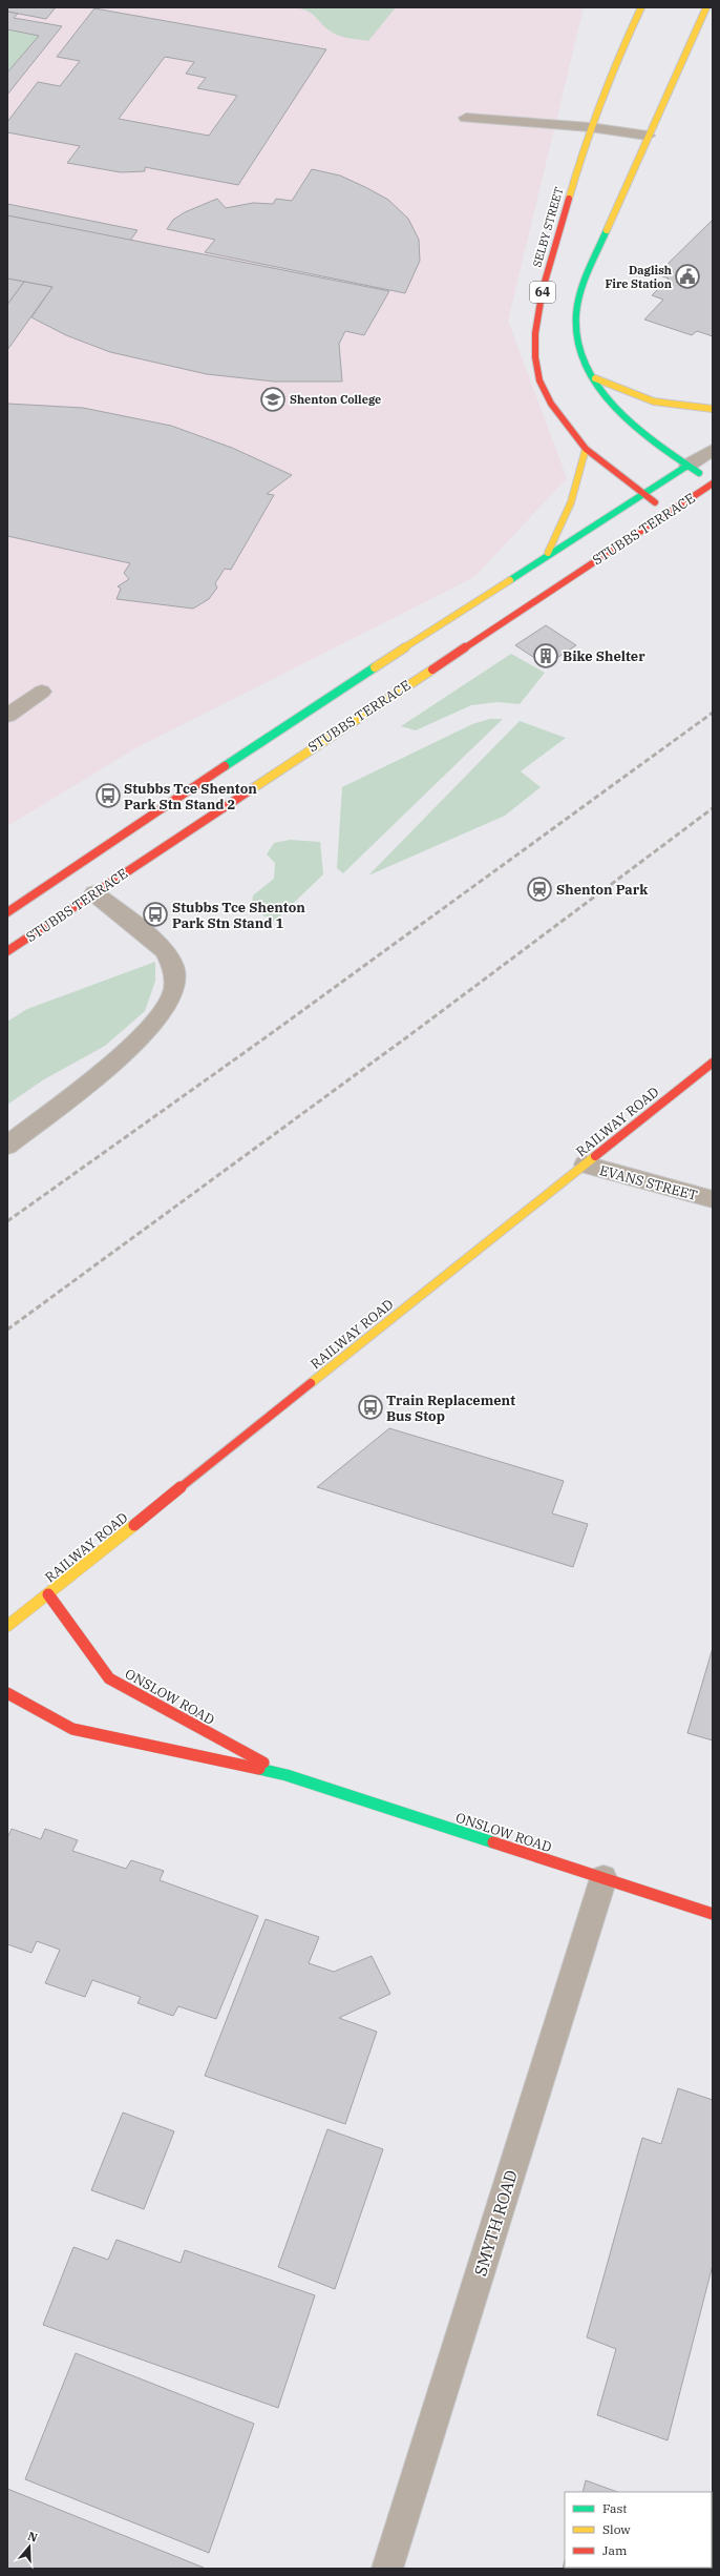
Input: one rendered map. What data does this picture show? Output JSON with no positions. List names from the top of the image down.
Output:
{
  "streets": {
    "main road": [
      "SELBY STREET",
      "64",
      "STUBBS TERRACE",
      "RAILWAY ROAD",
      "ONSLOW ROAD"
    ],
    "street": ["EVANS STREET", "SMYTH ROAD"]
  },
  "crossings": [
    ["SELBY STREET", "STUBBS TERRACE"],
    ["RAILWAY ROAD", "EVANS STREET"],
    ["RAILWAY ROAD", "ONSLOW ROAD"],
    ["ONSLOW ROAD", "SMYTH ROAD"]
  ],
  "places": {
    "public building": ["Daglish Fire Station"],
    "school or university": ["Shenton College"],
    "building": ["Bike Shelter"],
    "bus stop": ["Stubbs Tce Shenton Park Stn Stand 2", "Stubbs Tce Shenton Park Stn Stand 1", "Train Replacement Bus Stop"],
    "station": ["Shenton Park"]
  },
  "legend": ["Fast", "Slow", "Jam"],
  "north": "top"
}
